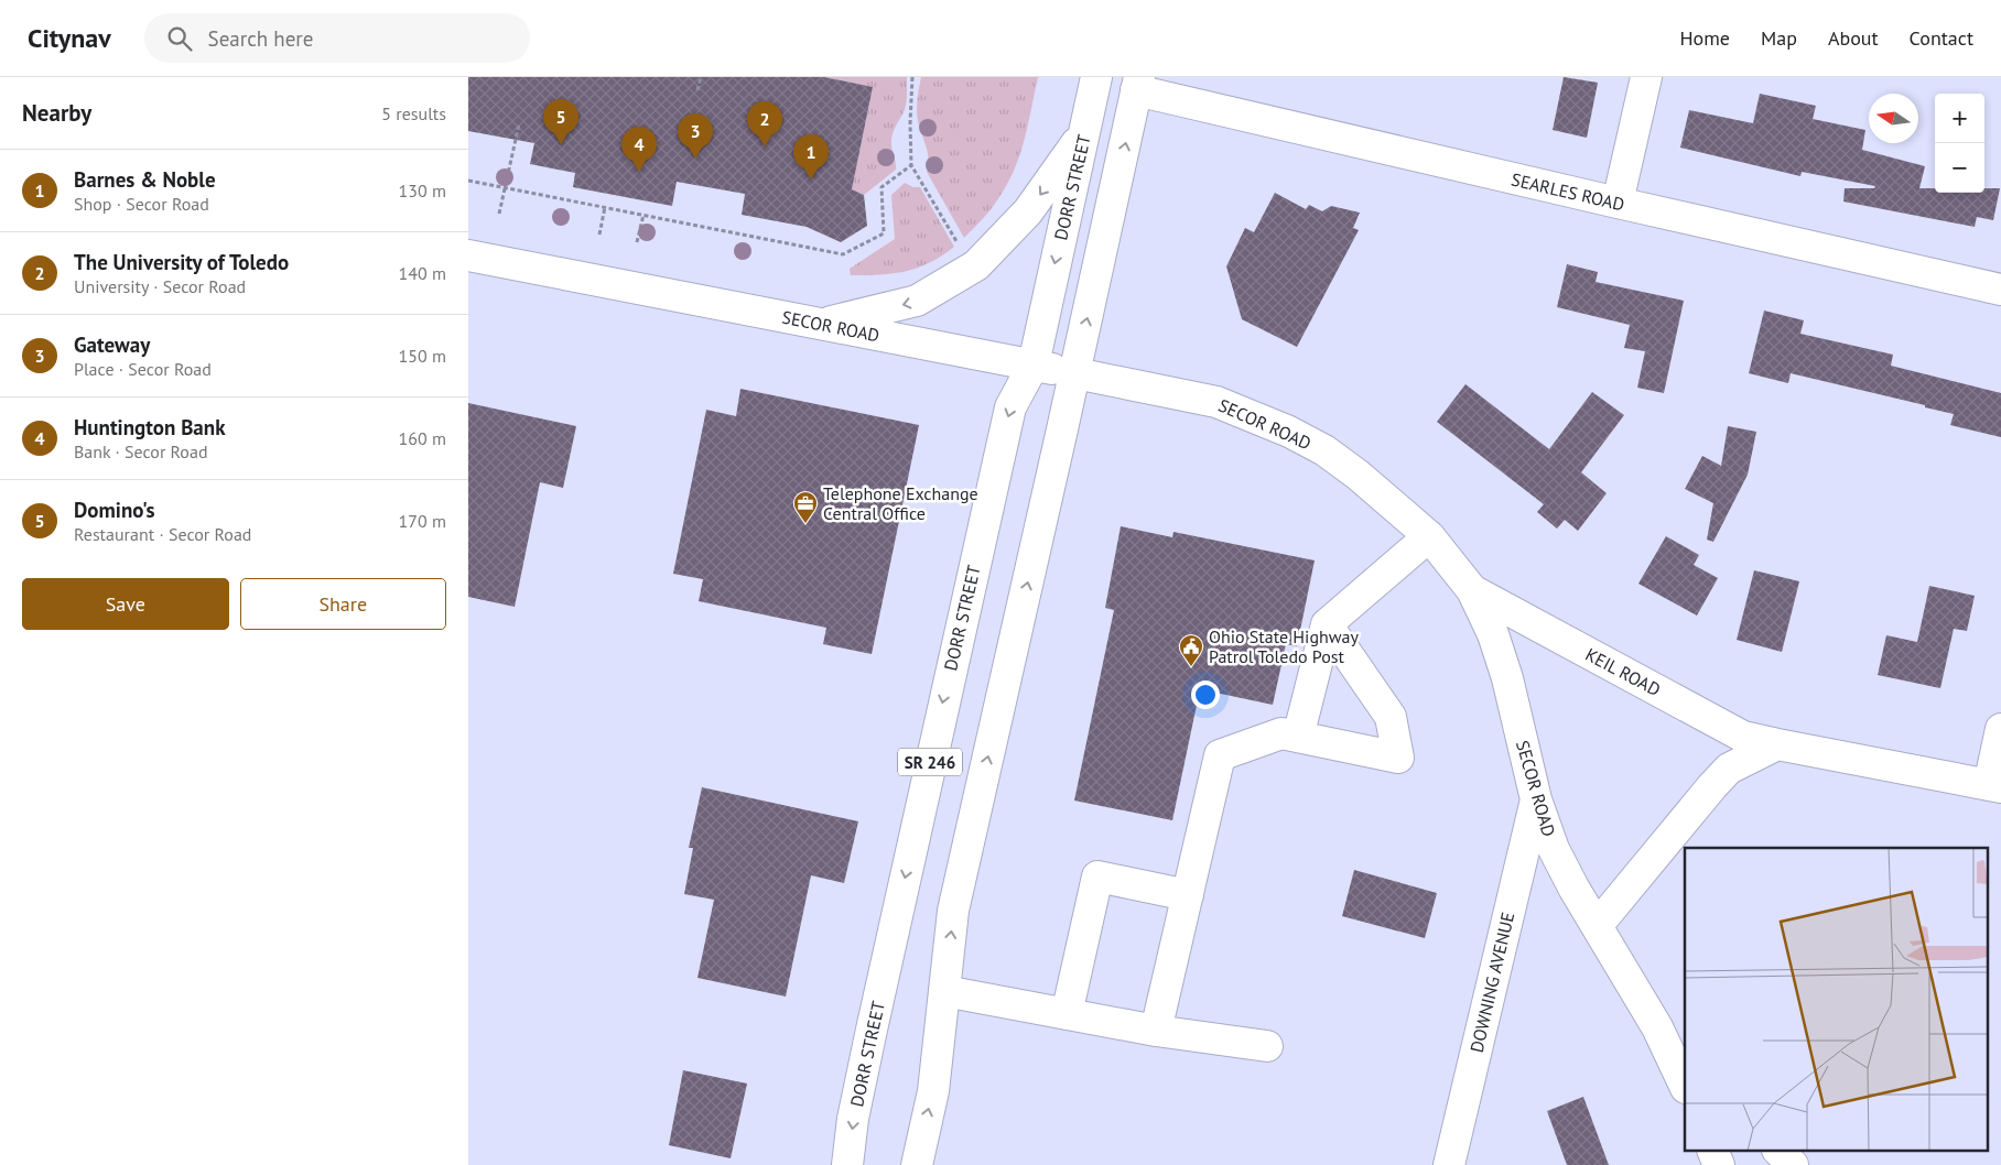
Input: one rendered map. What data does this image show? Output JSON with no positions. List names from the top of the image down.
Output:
{
  "streets": {
    "street": [
      "DORR STREET",
      "SEARLES ROAD",
      "SECOR ROAD",
      "KEIL ROAD",
      "SR 246",
      "DOWNING AVENUE"
    ]
  },
  "crossings": [
    ["DORR STREET", "SECOR ROAD"],
    ["SEARLES ROAD", "SR 246"],
    ["SECOR ROAD", "KEIL ROAD"],
    ["SECOR ROAD", "SR 246"],
    ["SECOR ROAD", "DOWNING AVENUE"]
  ],
  "places": {
    "office": ["Telephone Exchange Central Office"],
    "public building": ["Ohio State Highway Patrol Toledo Post"]
  },
  "north": "left",
  "page": {
    "header": "Citynav",
    "search": "Search here",
    "nav": [
      "Home",
      "Map",
      "About",
      "Contact"
    ],
    "heading": ["Nearby", "5 results"],
    "map_buttons": ["+", "−"],
    "pins": [
      "5",
      "2",
      "3",
      "4",
      "1"
    ],
    "list": [
      {
        "mark": "1",
        "name": "Barnes & Noble",
        "note": "Shop · Secor Road",
        "value": "130 m"
      },
      {
        "mark": "2",
        "name": "The University of Toledo",
        "note": "University · Secor Road",
        "value": "140 m"
      },
      {
        "mark": "3",
        "name": "Gateway",
        "note": "Place · Secor Road",
        "value": "150 m"
      },
      {
        "mark": "4",
        "name": "Huntington Bank",
        "note": "Bank · Secor Road",
        "value": "160 m"
      },
      {
        "mark": "5",
        "name": "Domino's",
        "note": "Restaurant · Secor Road",
        "value": "170 m"
      }
    ],
    "buttons": ["Save", "Share"]
  }
}
